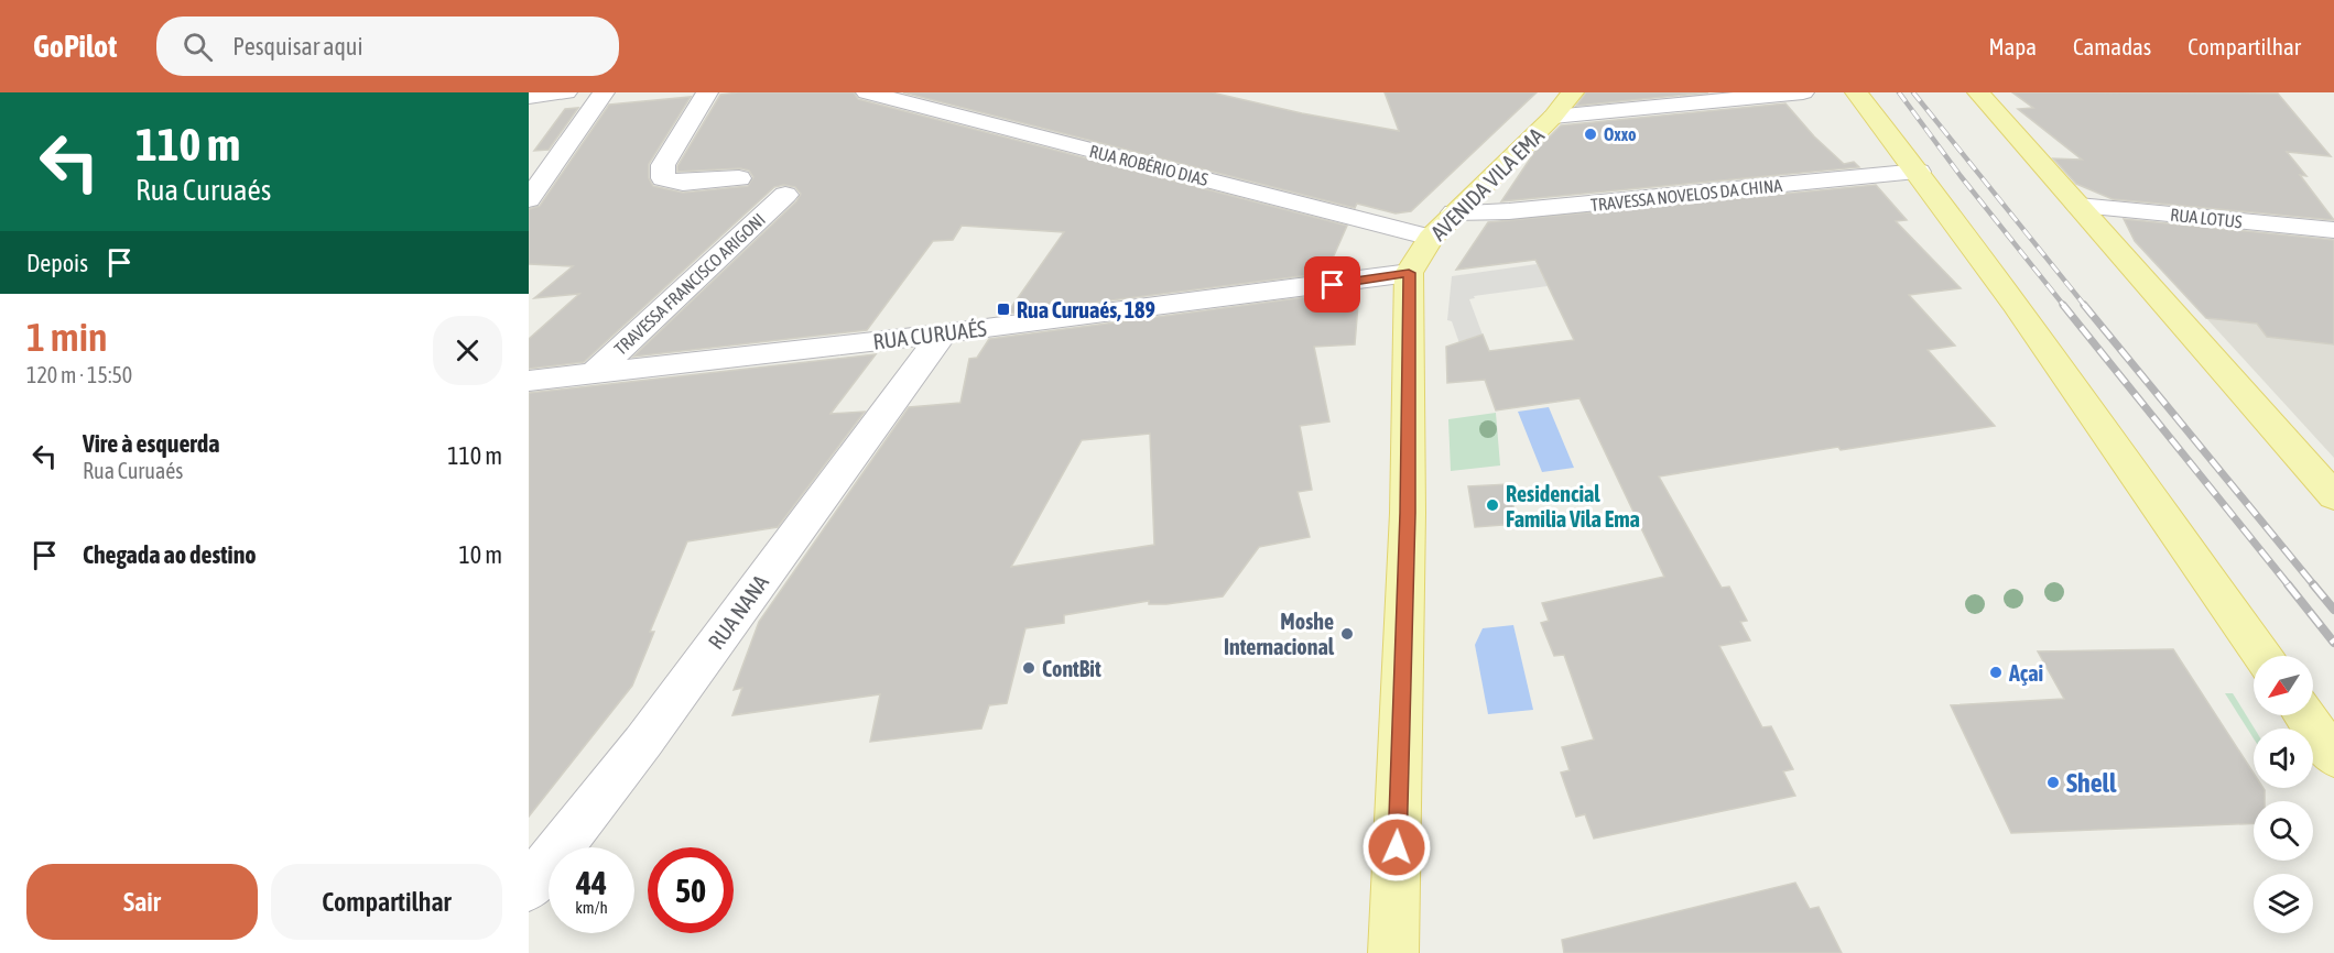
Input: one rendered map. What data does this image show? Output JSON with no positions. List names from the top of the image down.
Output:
{
  "streets": {
    "main road": ["AVENIDA VILA EMA"],
    "street": [
      "RUA ROBÉRIO DIAS",
      "TRAVESSA NOVELOS DA CHINA",
      "RUA LOTUS",
      "TRAVESSA FRANCISCO ARIGONI",
      "RUA CURUAÉS",
      "RUA NANA"
    ]
  },
  "crossings": [
    ["RUA ROBÉRIO DIAS", "AVENIDA VILA EMA"],
    ["AVENIDA VILA EMA", "TRAVESSA NOVELOS DA CHINA"],
    ["AVENIDA VILA EMA", "RUA CURUAÉS"],
    ["TRAVESSA FRANCISCO ARIGONI", "RUA CURUAÉS"],
    ["RUA CURUAÉS", "RUA NANA"]
  ],
  "places": {
    "other": [
      "Oxxo",
      "Residencial Familia Vila Ema",
      "Moshe Internacional",
      "ContBit",
      "Açai",
      "Shell"
    ],
    "transit": ["Rua Curuaés, 189"]
  },
  "north": "bottom left",
  "page": {
    "header": "GoPilot",
    "search": "Pesquisar aqui",
    "nav": ["Mapa", "Camadas", "Compartilhar"],
    "turn": ["110 m", "Rua Curuaés"],
    "then": "Depois",
    "heading": ["1 min", "120 m · 15:50"],
    "list": [
      {
        "name": "Vire à esquerda",
        "note": "Rua Curuaés",
        "value": "110 m"
      },
      {
        "name": "Chegada ao destino",
        "value": "10 m"
      }
    ],
    "speed": "44 km/h",
    "limit": "50",
    "buttons": ["Sair", "Compartilhar"]
  }
}
